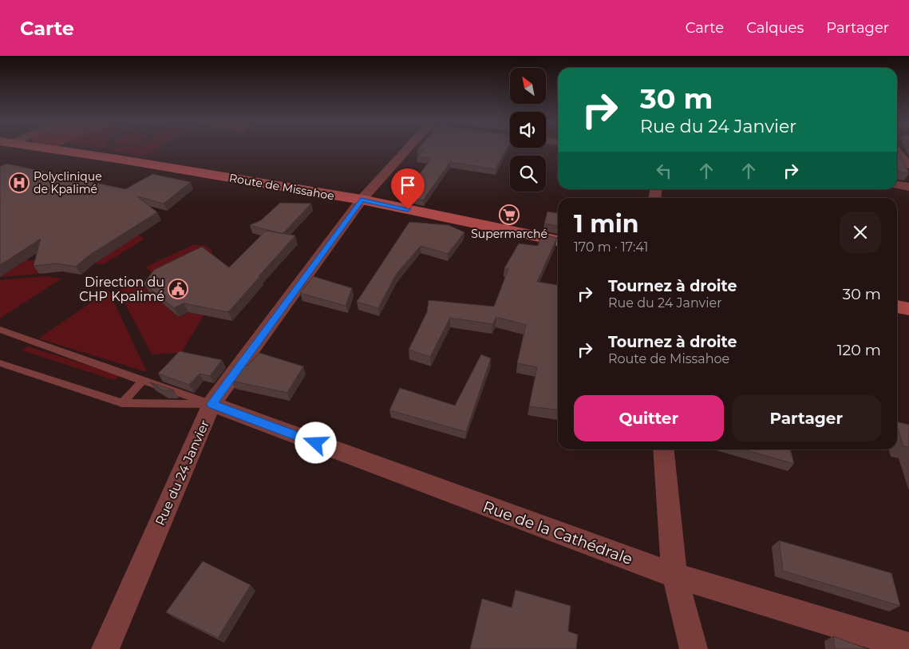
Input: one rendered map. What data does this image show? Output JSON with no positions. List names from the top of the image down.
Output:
{
  "streets": {
    "main road": ["Route de Missahoe"],
    "street": ["Rue du 24 Janvier", "Rue de la Cathédrale"]
  },
  "crossings": [
    ["Route de Missahoe", "Rue du 24 Janvier"],
    ["Rue du 24 Janvier", "Rue de la Cathédrale"]
  ],
  "places": {
    "hospital": ["Polyclinique de Kpalimé"],
    "supermarket": ["Supermarché"],
    "public building": ["Direction du CHP Kpalimé"]
  },
  "north": "top left",
  "page": {
    "header": "Carte",
    "nav": ["Carte", "Calques", "Partager"],
    "turn": ["30 m", "Rue du 24 Janvier"],
    "heading": ["1 min", "170 m · 17:41"],
    "list": [
      {
        "name": "Tournez à droite",
        "note": "Rue du 24 Janvier",
        "value": "30 m"
      },
      {
        "name": "Tournez à droite",
        "note": "Route de Missahoe",
        "value": "120 m"
      }
    ],
    "buttons": ["Quitter", "Partager"]
  }
}
